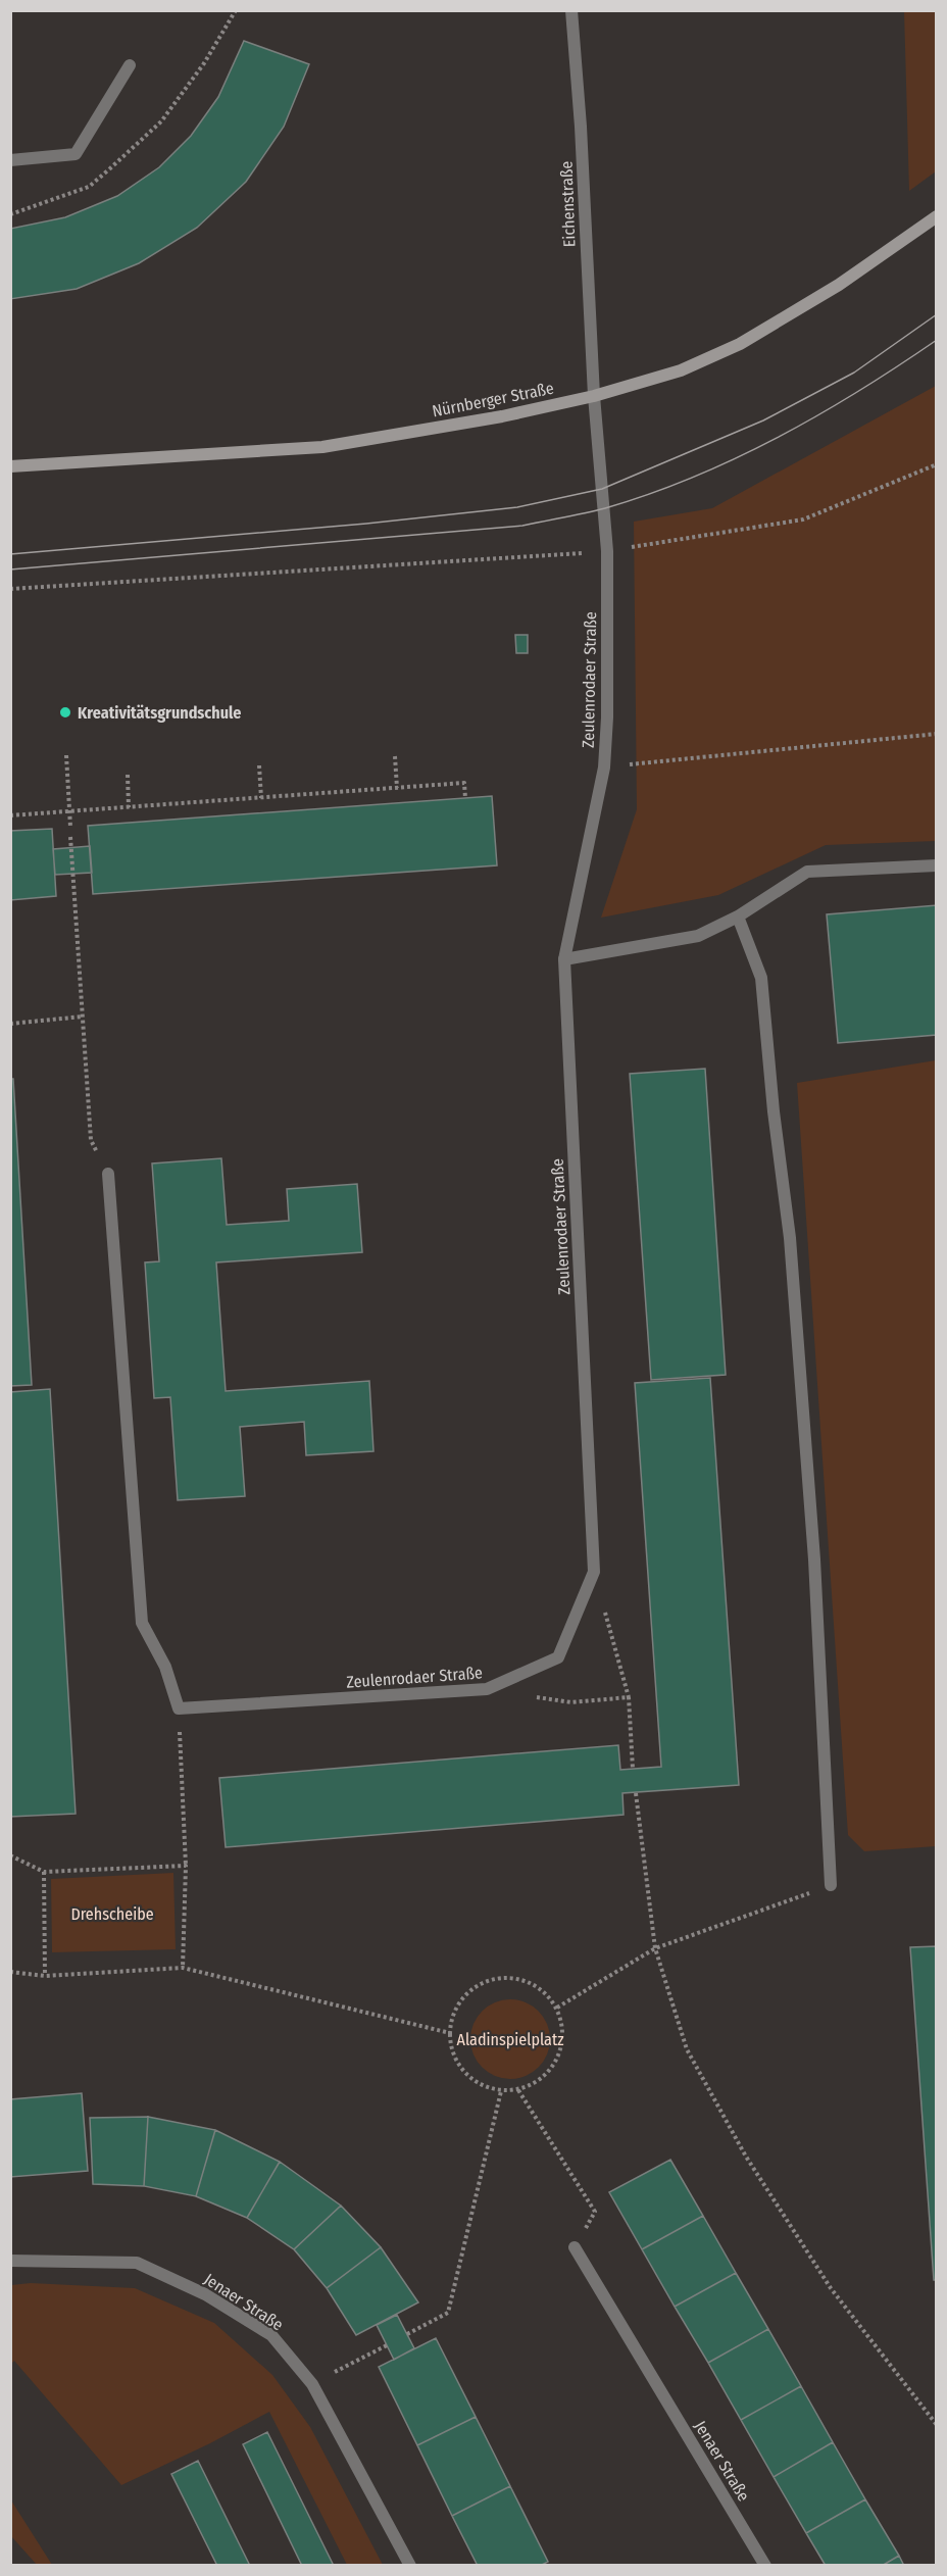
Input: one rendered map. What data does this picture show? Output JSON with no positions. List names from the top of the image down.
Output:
{
  "streets": {
    "main road": ["Nürnberger Straße"],
    "street": ["Eichenstraße", "Zeulenrodaer Straße", "Jenaer Straße"]
  },
  "crossings": [
    ["Eichenstraße", "Nürnberger Straße"],
    ["Eichenstraße", "Zeulenrodaer Straße"],
    ["Nürnberger Straße", "Zeulenrodaer Straße"]
  ],
  "parks": ["Drehscheibe", "Aladinspielplatz"],
  "places": ["Kreativitätsgrundschule"]
}
